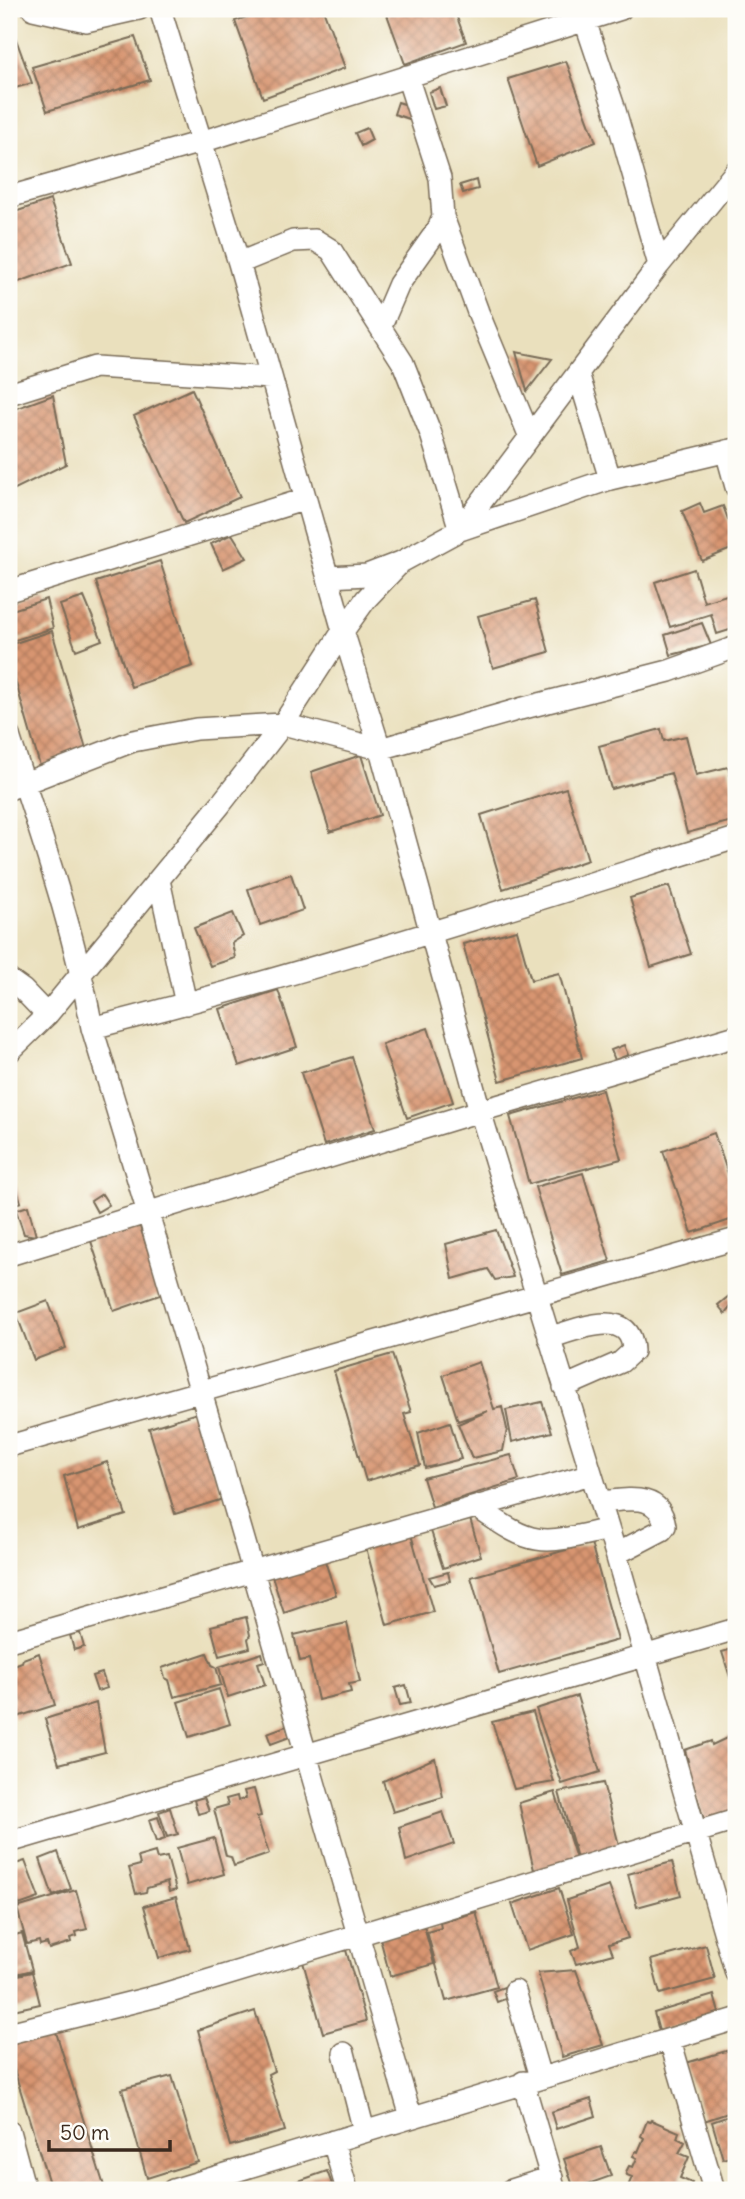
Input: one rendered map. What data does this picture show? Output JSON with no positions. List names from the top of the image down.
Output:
{
  "scale_bar": "50 m"
}
